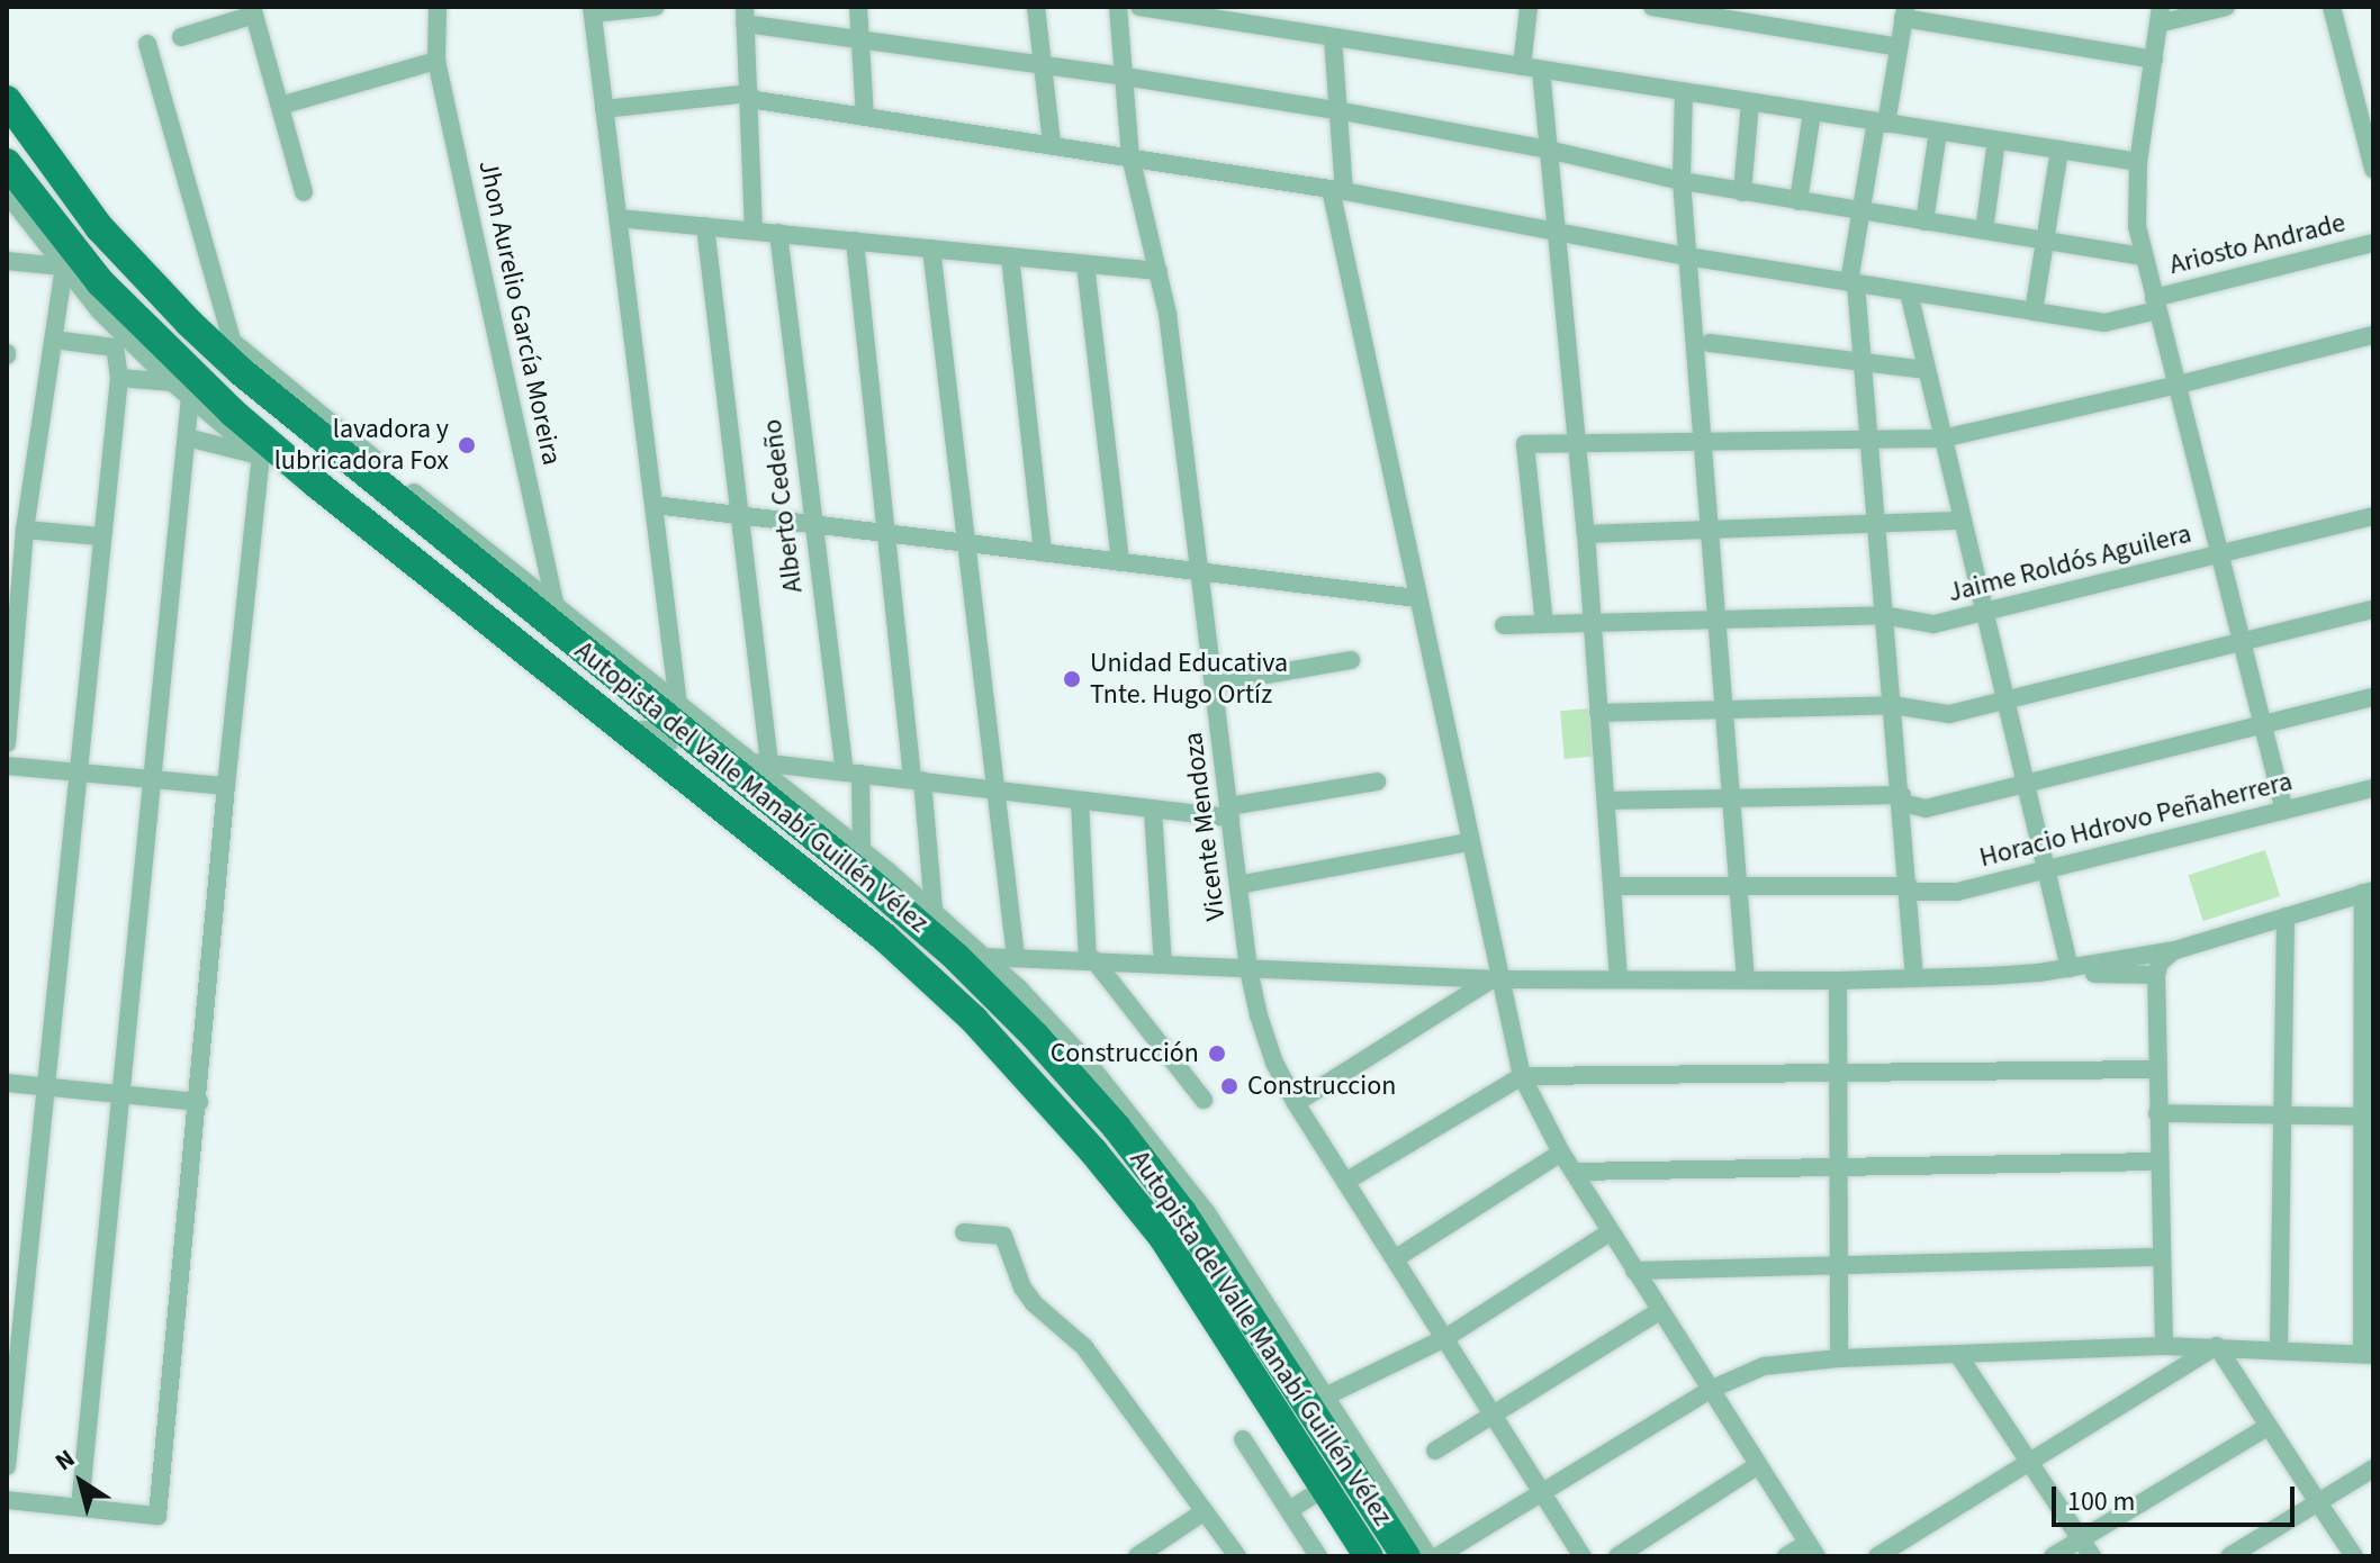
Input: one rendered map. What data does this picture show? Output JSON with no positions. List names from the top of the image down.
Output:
{
  "streets": {
    "main road": ["Autopista del Valle Manabí Guillén Vélez"],
    "street": [
      "Ariosto Andrade",
      "Jhon Aurelio García Moreira",
      "Alberto Cedeño",
      "Jaime Roldós Aguilera",
      "Horacio Hdrovo Peñaherrera",
      "Vicente Mendoza"
    ]
  },
  "crossings": [
    ["Ariosto Andrade", "Vicente Mendoza"],
    ["Jhon Aurelio García Moreira", "Autopista del Valle Manabí Guillén Vélez"],
    ["Alberto Cedeño", "Autopista del Valle Manabí Guillén Vélez"]
  ],
  "places": [
    "lavadora y lubricadora Fox",
    "Unidad Educativa Tnte. Hugo Ortíz",
    "Construcción",
    "Construccion"
  ],
  "scale_bar": "100 m",
  "north": "top left"
}
